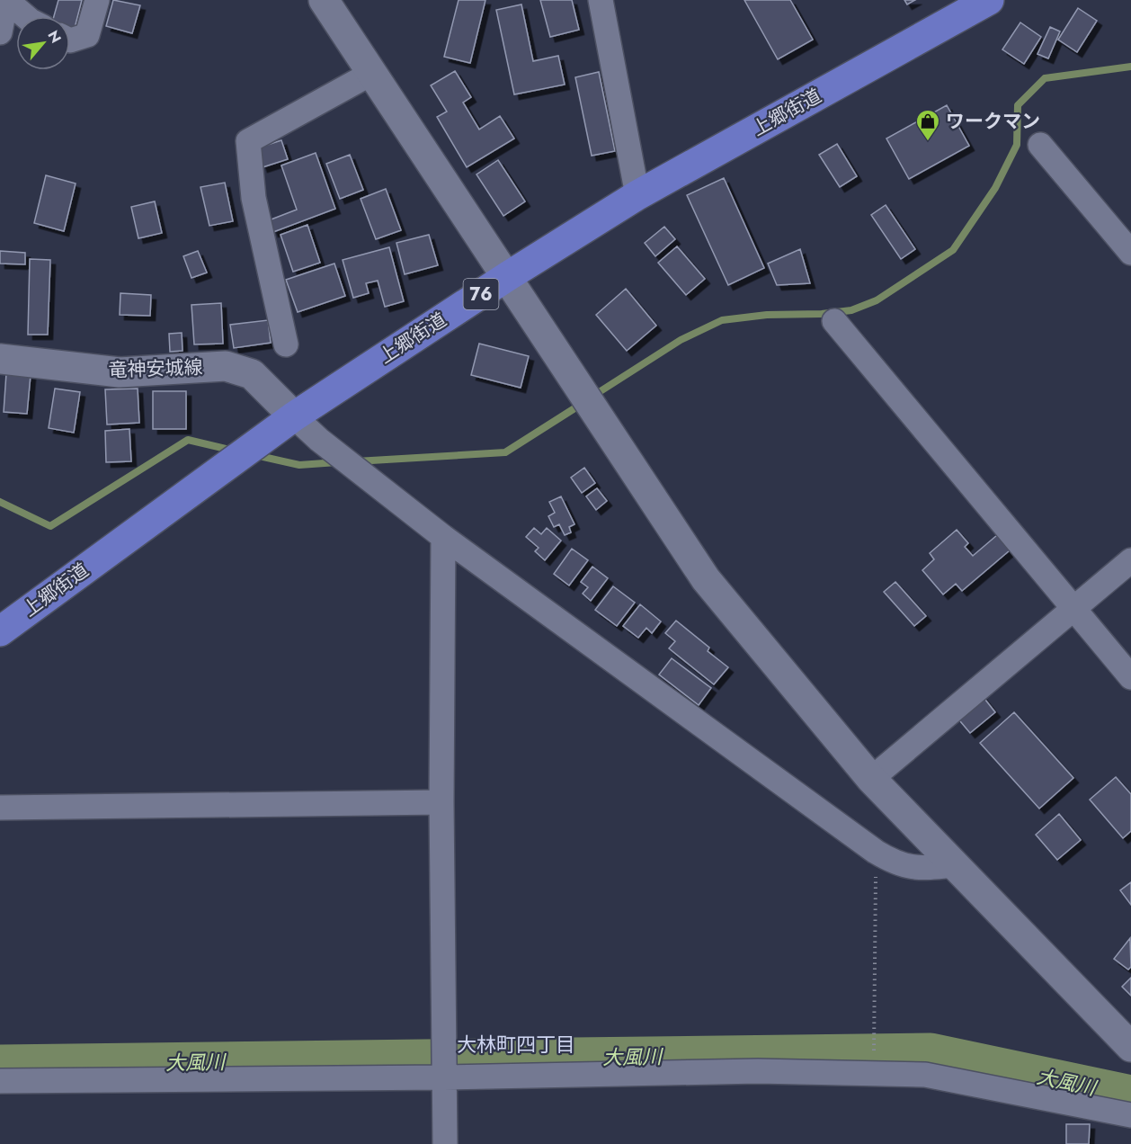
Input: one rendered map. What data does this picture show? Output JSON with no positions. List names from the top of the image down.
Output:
{
  "streets": {
    "main road": ["上郷街道", "76"],
    "street": ["竜神安城線"]
  },
  "crossings": [
    ["上郷街道", "竜神安城線"]
  ],
  "districts": ["大林町四丁目"],
  "water": ["大風川"],
  "places": {
    "shop": ["ワークマン"]
  },
  "north": "top right"
}
